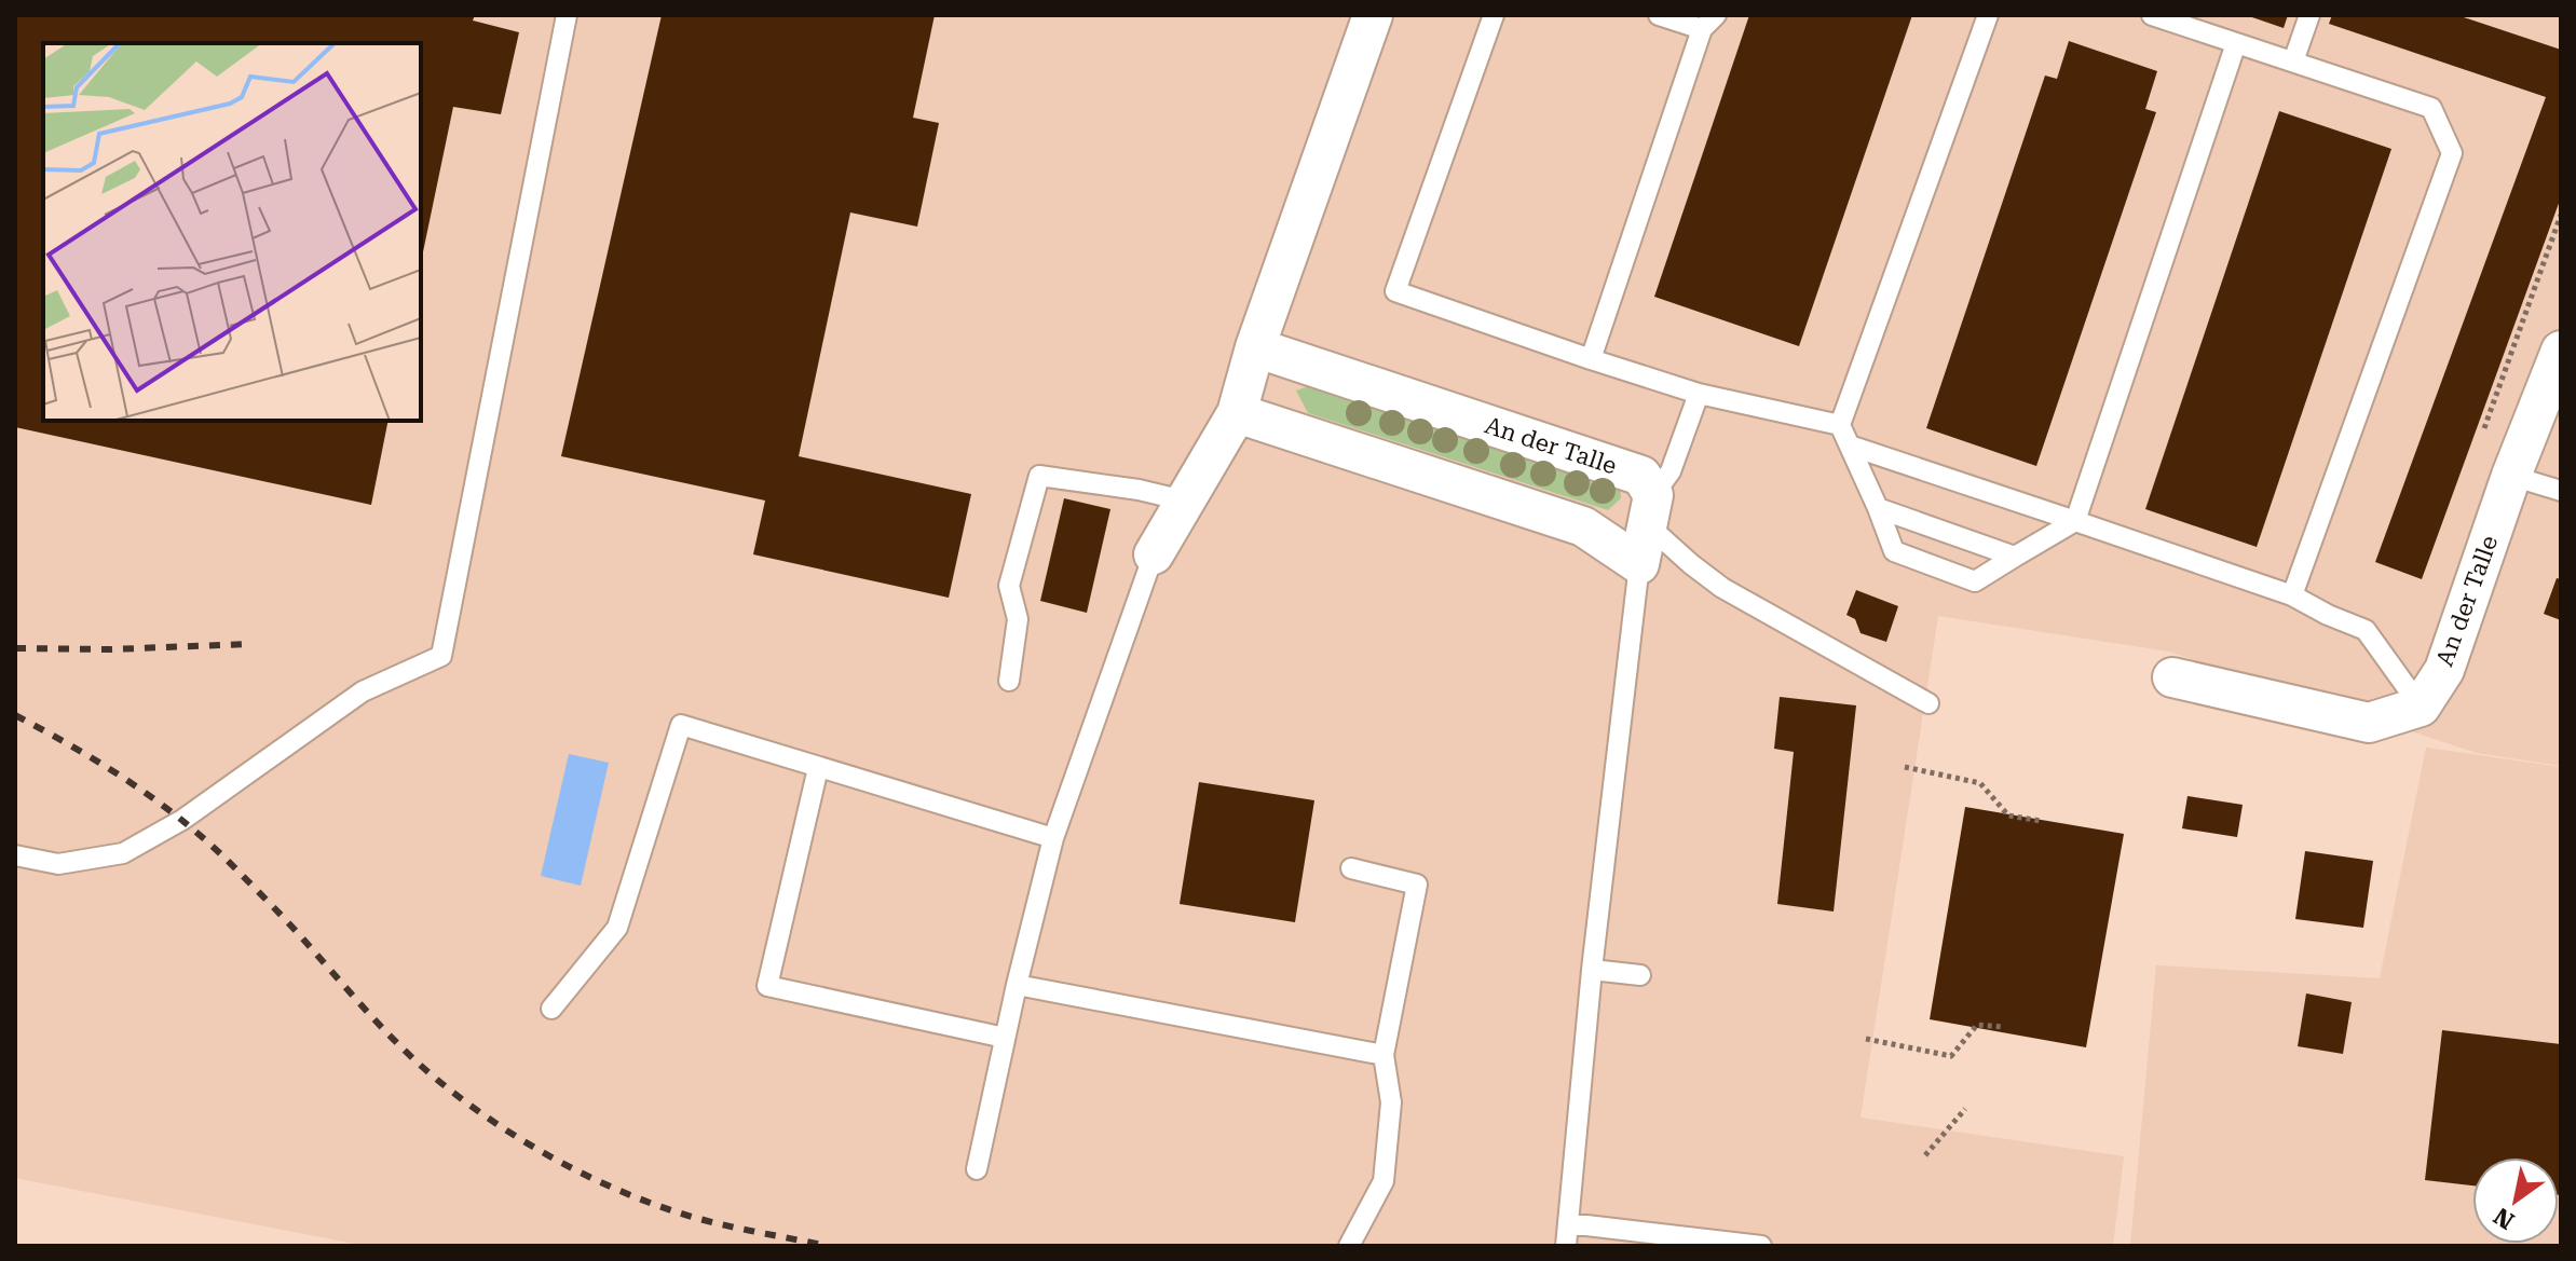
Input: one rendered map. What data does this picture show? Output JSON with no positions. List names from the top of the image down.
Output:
{
  "streets": {
    "street": ["An der Talle"]
  },
  "north": "bottom left"
}
